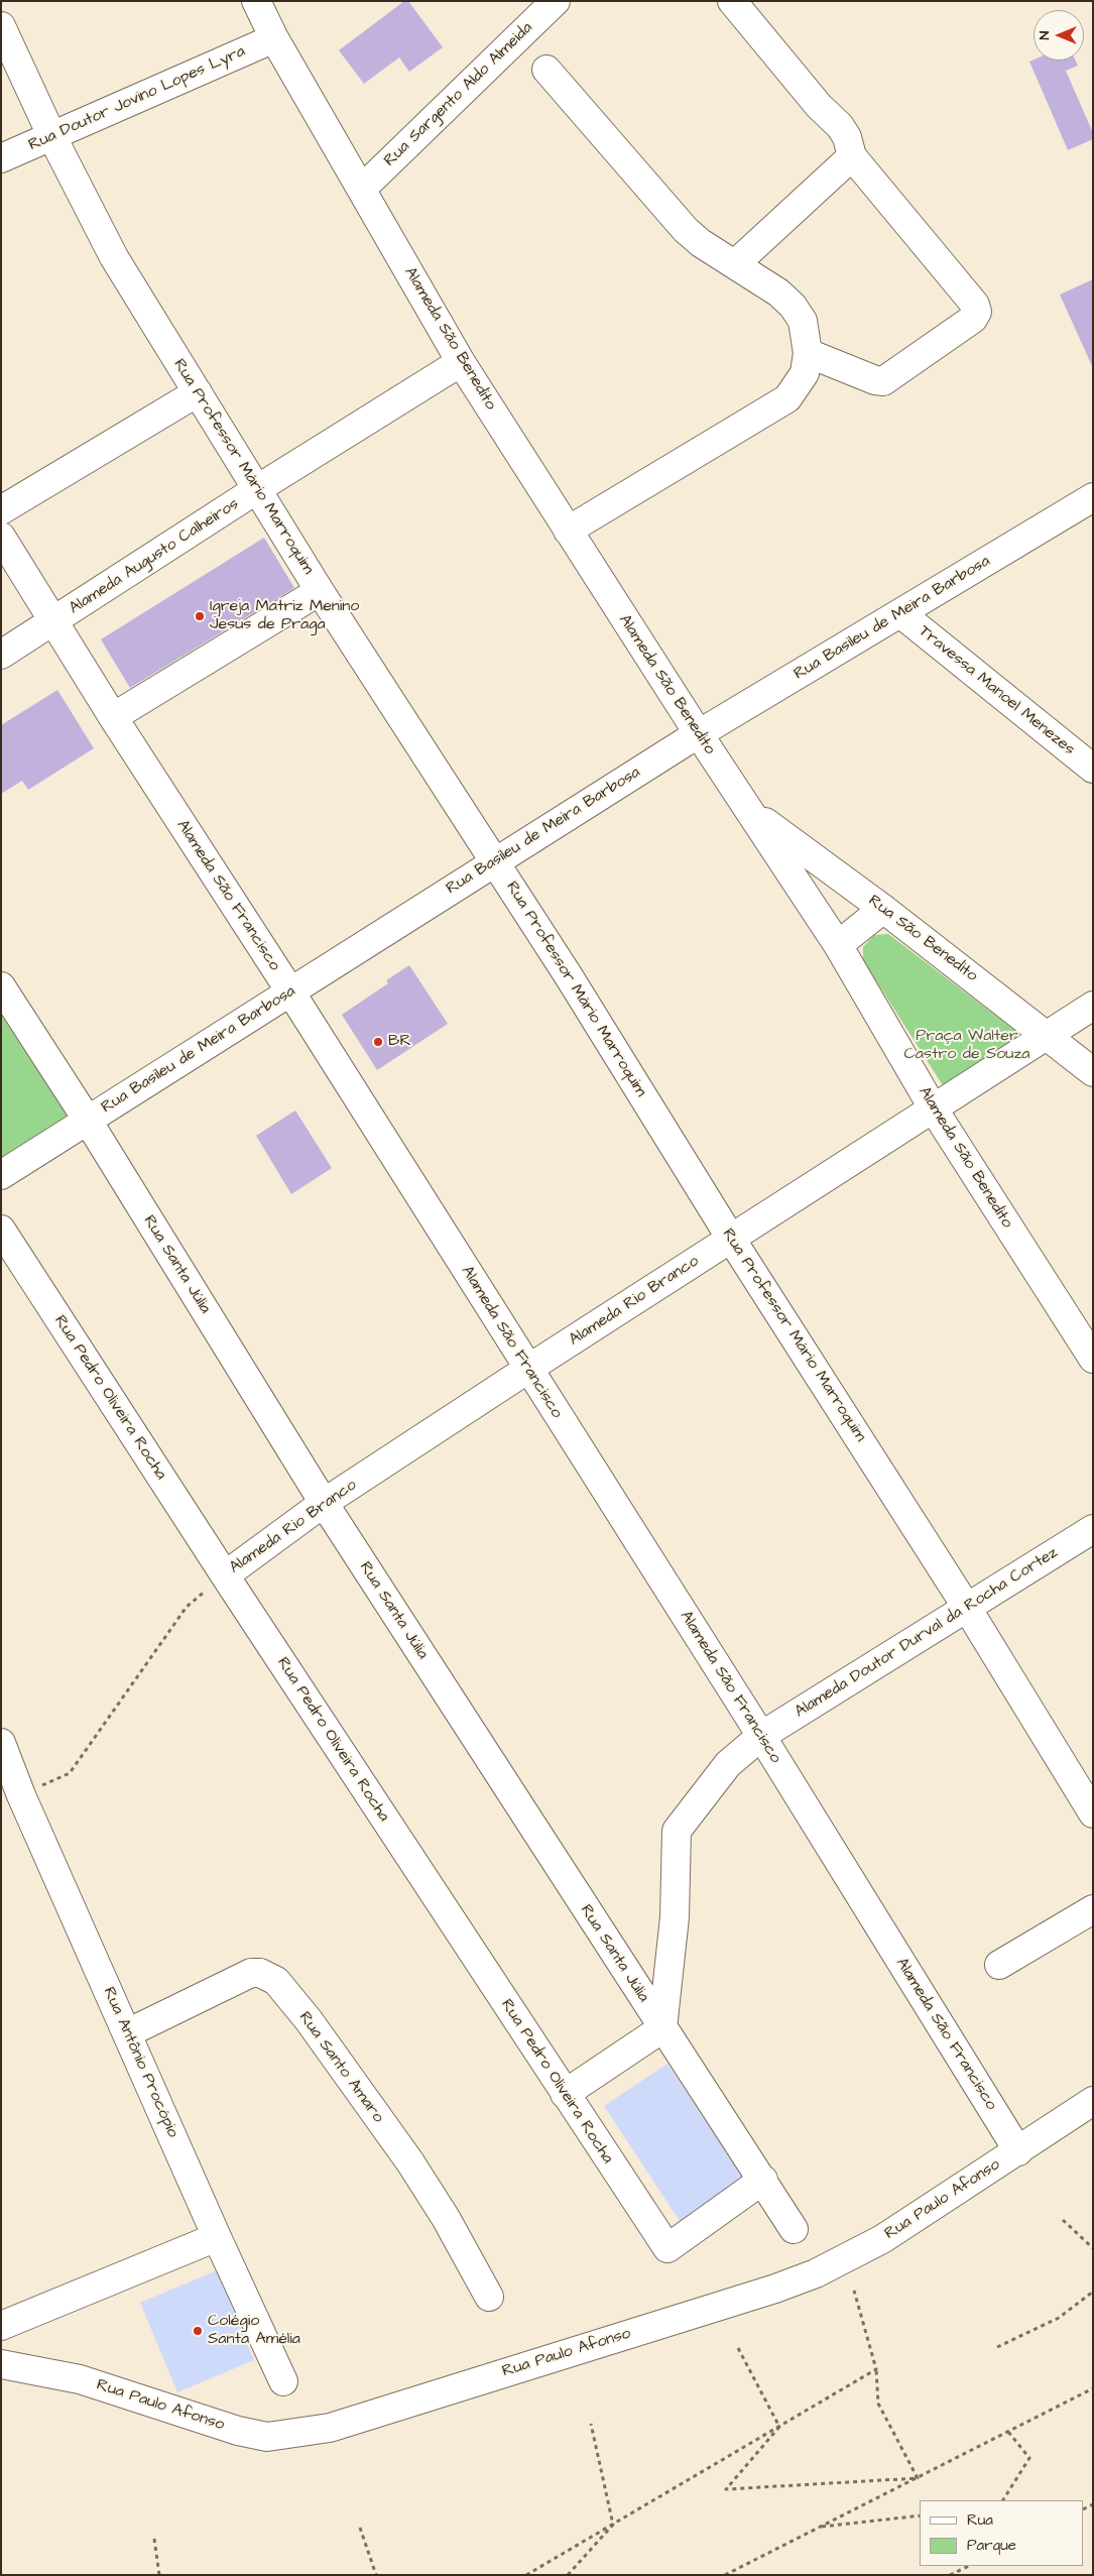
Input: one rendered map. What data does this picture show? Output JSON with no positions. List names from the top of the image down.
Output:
{
  "streets": {
    "street": [
      "Rua Sargento Aldo Almeida",
      "Rua Doutor Jovino Lopes Lyra",
      "Alameda São Benedito",
      "Rua Professor Mário Marroquim",
      "Alameda Augusto Calheiros",
      "Rua Basileu de Meira Barbosa",
      "Travessa Manoel Menezes",
      "Alameda São Francisco",
      "Rua São Benedito",
      "Rua Santa Júlia",
      "Alameda Rio Branco",
      "Rua Pedro Oliveira Rocha",
      "Alameda Doutor Durval da Rocha Cortez",
      "Rua Antônio Procópio",
      "Rua Santo Amaro",
      "Rua Paulo Afonso"
    ]
  },
  "crossings": [
    ["Rua Sargento Aldo Almeida", "Alameda São Benedito"],
    ["Rua Doutor Jovino Lopes Lyra", "Alameda São Benedito"],
    ["Rua Doutor Jovino Lopes Lyra", "Rua Professor Mário Marroquim"],
    ["Alameda São Benedito", "Alameda Augusto Calheiros"],
    ["Alameda São Benedito", "Rua Basileu de Meira Barbosa"],
    ["Alameda São Benedito", "Rua São Benedito"],
    ["Alameda São Benedito", "Alameda Rio Branco"],
    ["Rua Professor Mário Marroquim", "Alameda Augusto Calheiros"],
    ["Rua Professor Mário Marroquim", "Rua Basileu de Meira Barbosa"],
    ["Rua Professor Mário Marroquim", "Alameda Rio Branco"],
    ["Rua Professor Mário Marroquim", "Alameda Doutor Durval da Rocha Cortez"],
    ["Alameda Augusto Calheiros", "Alameda São Francisco"],
    ["Rua Basileu de Meira Barbosa", "Travessa Manoel Menezes"],
    ["Rua Basileu de Meira Barbosa", "Alameda São Francisco"],
    ["Rua Basileu de Meira Barbosa", "Rua Santa Júlia"],
    ["Alameda São Francisco", "Alameda Rio Branco"],
    ["Alameda São Francisco", "Alameda Doutor Durval da Rocha Cortez"],
    ["Alameda São Francisco", "Rua Paulo Afonso"],
    ["Rua São Benedito", "Alameda Rio Branco"],
    ["Rua Santa Júlia", "Alameda Rio Branco"],
    ["Rua Santa Júlia", "Rua Pedro Oliveira Rocha"],
    ["Rua Santa Júlia", "Alameda Doutor Durval da Rocha Cortez"],
    ["Alameda Rio Branco", "Rua Pedro Oliveira Rocha"],
    ["Rua Antônio Procópio", "Rua Santo Amaro"]
  ],
  "parks": ["Praça Walter Castro de Souza"],
  "places": ["Igreja Matriz Menino Jesus de Praga", "BR", "Colégio Santa Amélia"],
  "legend": ["Rua", "Parque"],
  "north": "left"
}
